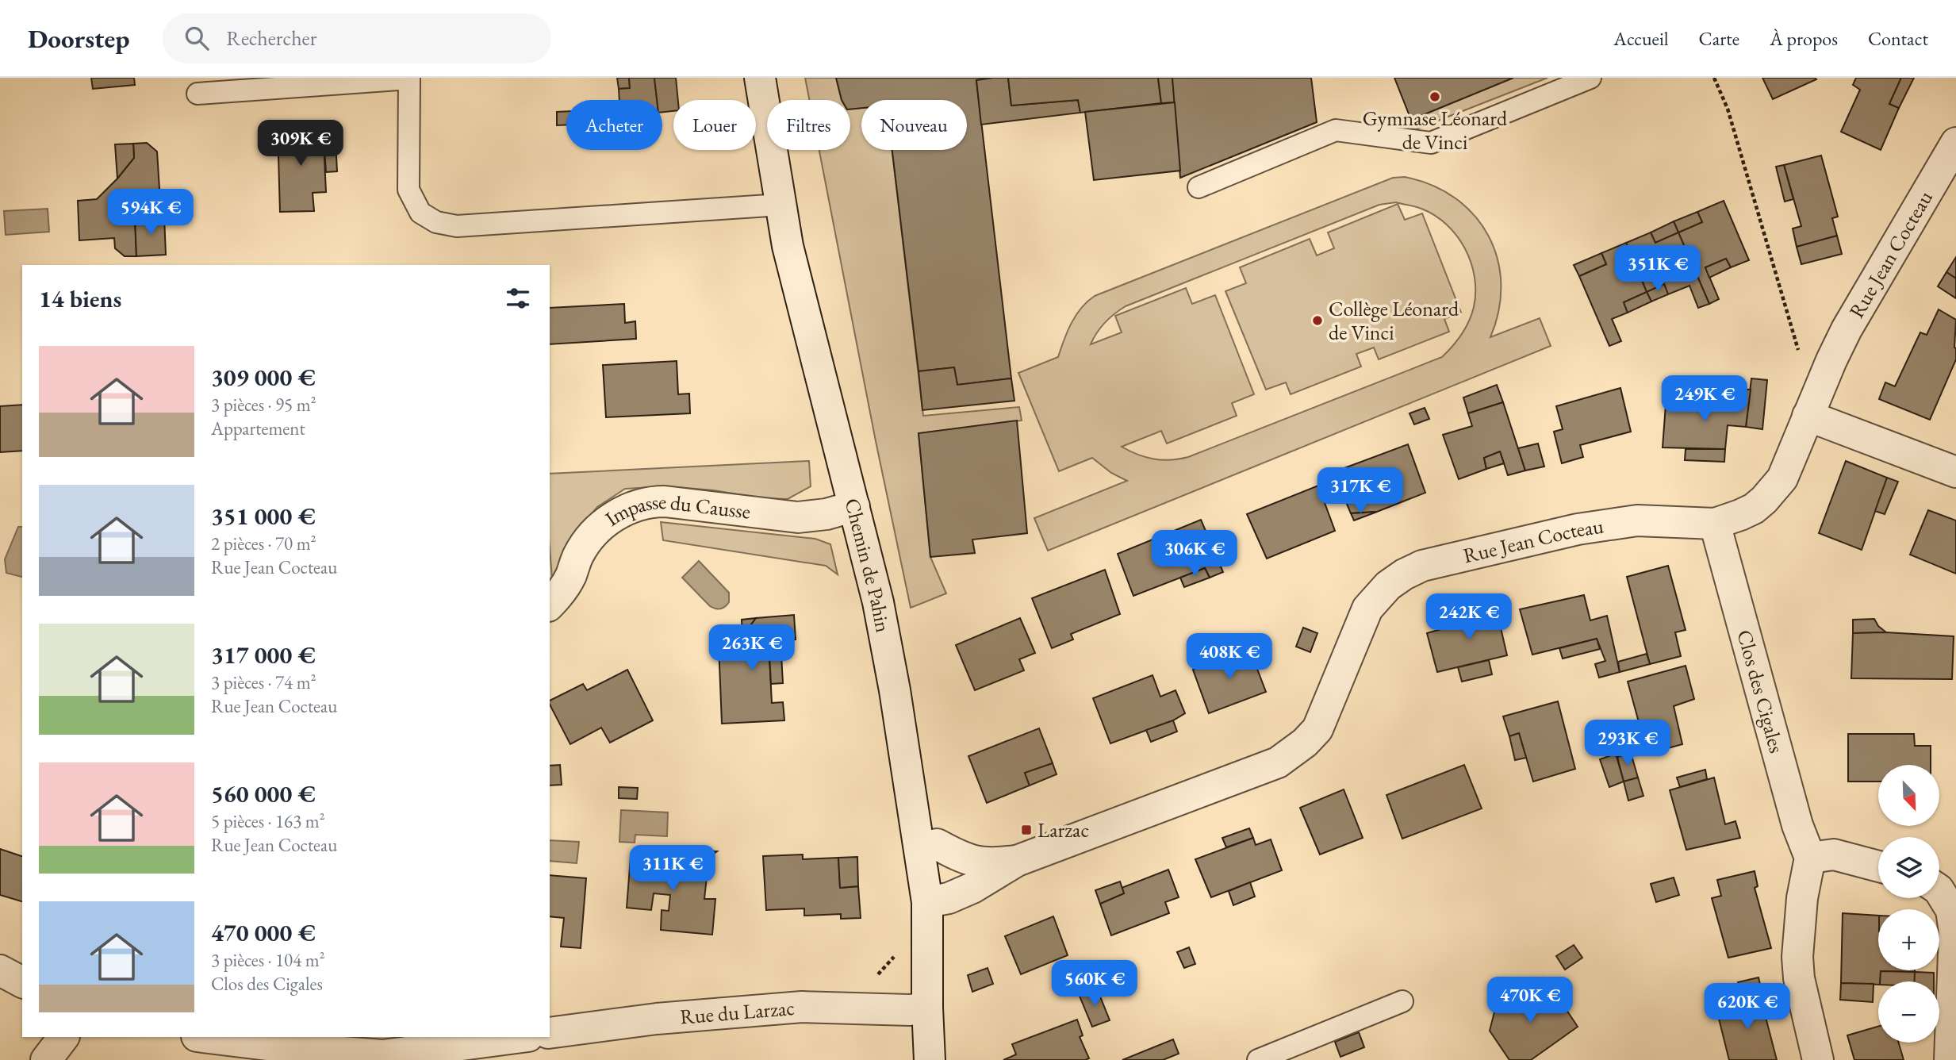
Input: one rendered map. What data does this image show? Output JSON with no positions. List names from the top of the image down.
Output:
{
  "streets": {
    "street": [
      "Rue Jean Cocteau",
      "Impasse du Causse",
      "Chemin de Pahin",
      "Clos des Cigales",
      "Rue du Larzac"
    ]
  },
  "crossings": [
    ["Rue Jean Cocteau", "Chemin de Pahin"],
    ["Rue Jean Cocteau", "Clos des Cigales"],
    ["Impasse du Causse", "Chemin de Pahin"],
    ["Chemin de Pahin", "Rue du Larzac"]
  ],
  "places": {
    "other": ["Gymnase Léonard de Vinci", "Collège Léonard de Vinci"],
    "transit": ["Larzac"]
  },
  "north": "bottom right",
  "page": {
    "header": "Doorstep",
    "search": "Rechercher",
    "nav": [
      "Accueil",
      "Carte",
      "À propos",
      "Contact"
    ],
    "chip": [
      "Acheter",
      "Louer",
      "Filtres",
      "Nouveau"
    ],
    "price": [
      "309K €",
      "594K €",
      "351K €",
      "249K €",
      "317K €",
      "306K €",
      "242K €",
      "263K €",
      "408K €",
      "293K €",
      "311K €",
      "560K €",
      "470K €",
      "620K €"
    ],
    "heading": "14 biens",
    "list": [
      {
        "name": "309 000 €",
        "note": "3 pièces · 95 m² · Appartement"
      },
      {
        "name": "351 000 €",
        "note": "2 pièces · 70 m² · Rue Jean Cocteau"
      },
      {
        "name": "317 000 €",
        "note": "3 pièces · 74 m² · Rue Jean Cocteau"
      },
      {
        "name": "560 000 €",
        "note": "5 pièces · 163 m² · Rue Jean Cocteau"
      },
      {
        "name": "470 000 €",
        "note": "3 pièces · 104 m² · Clos des Cigales"
      }
    ],
    "map_buttons": ["+", "−"]
  }
}
